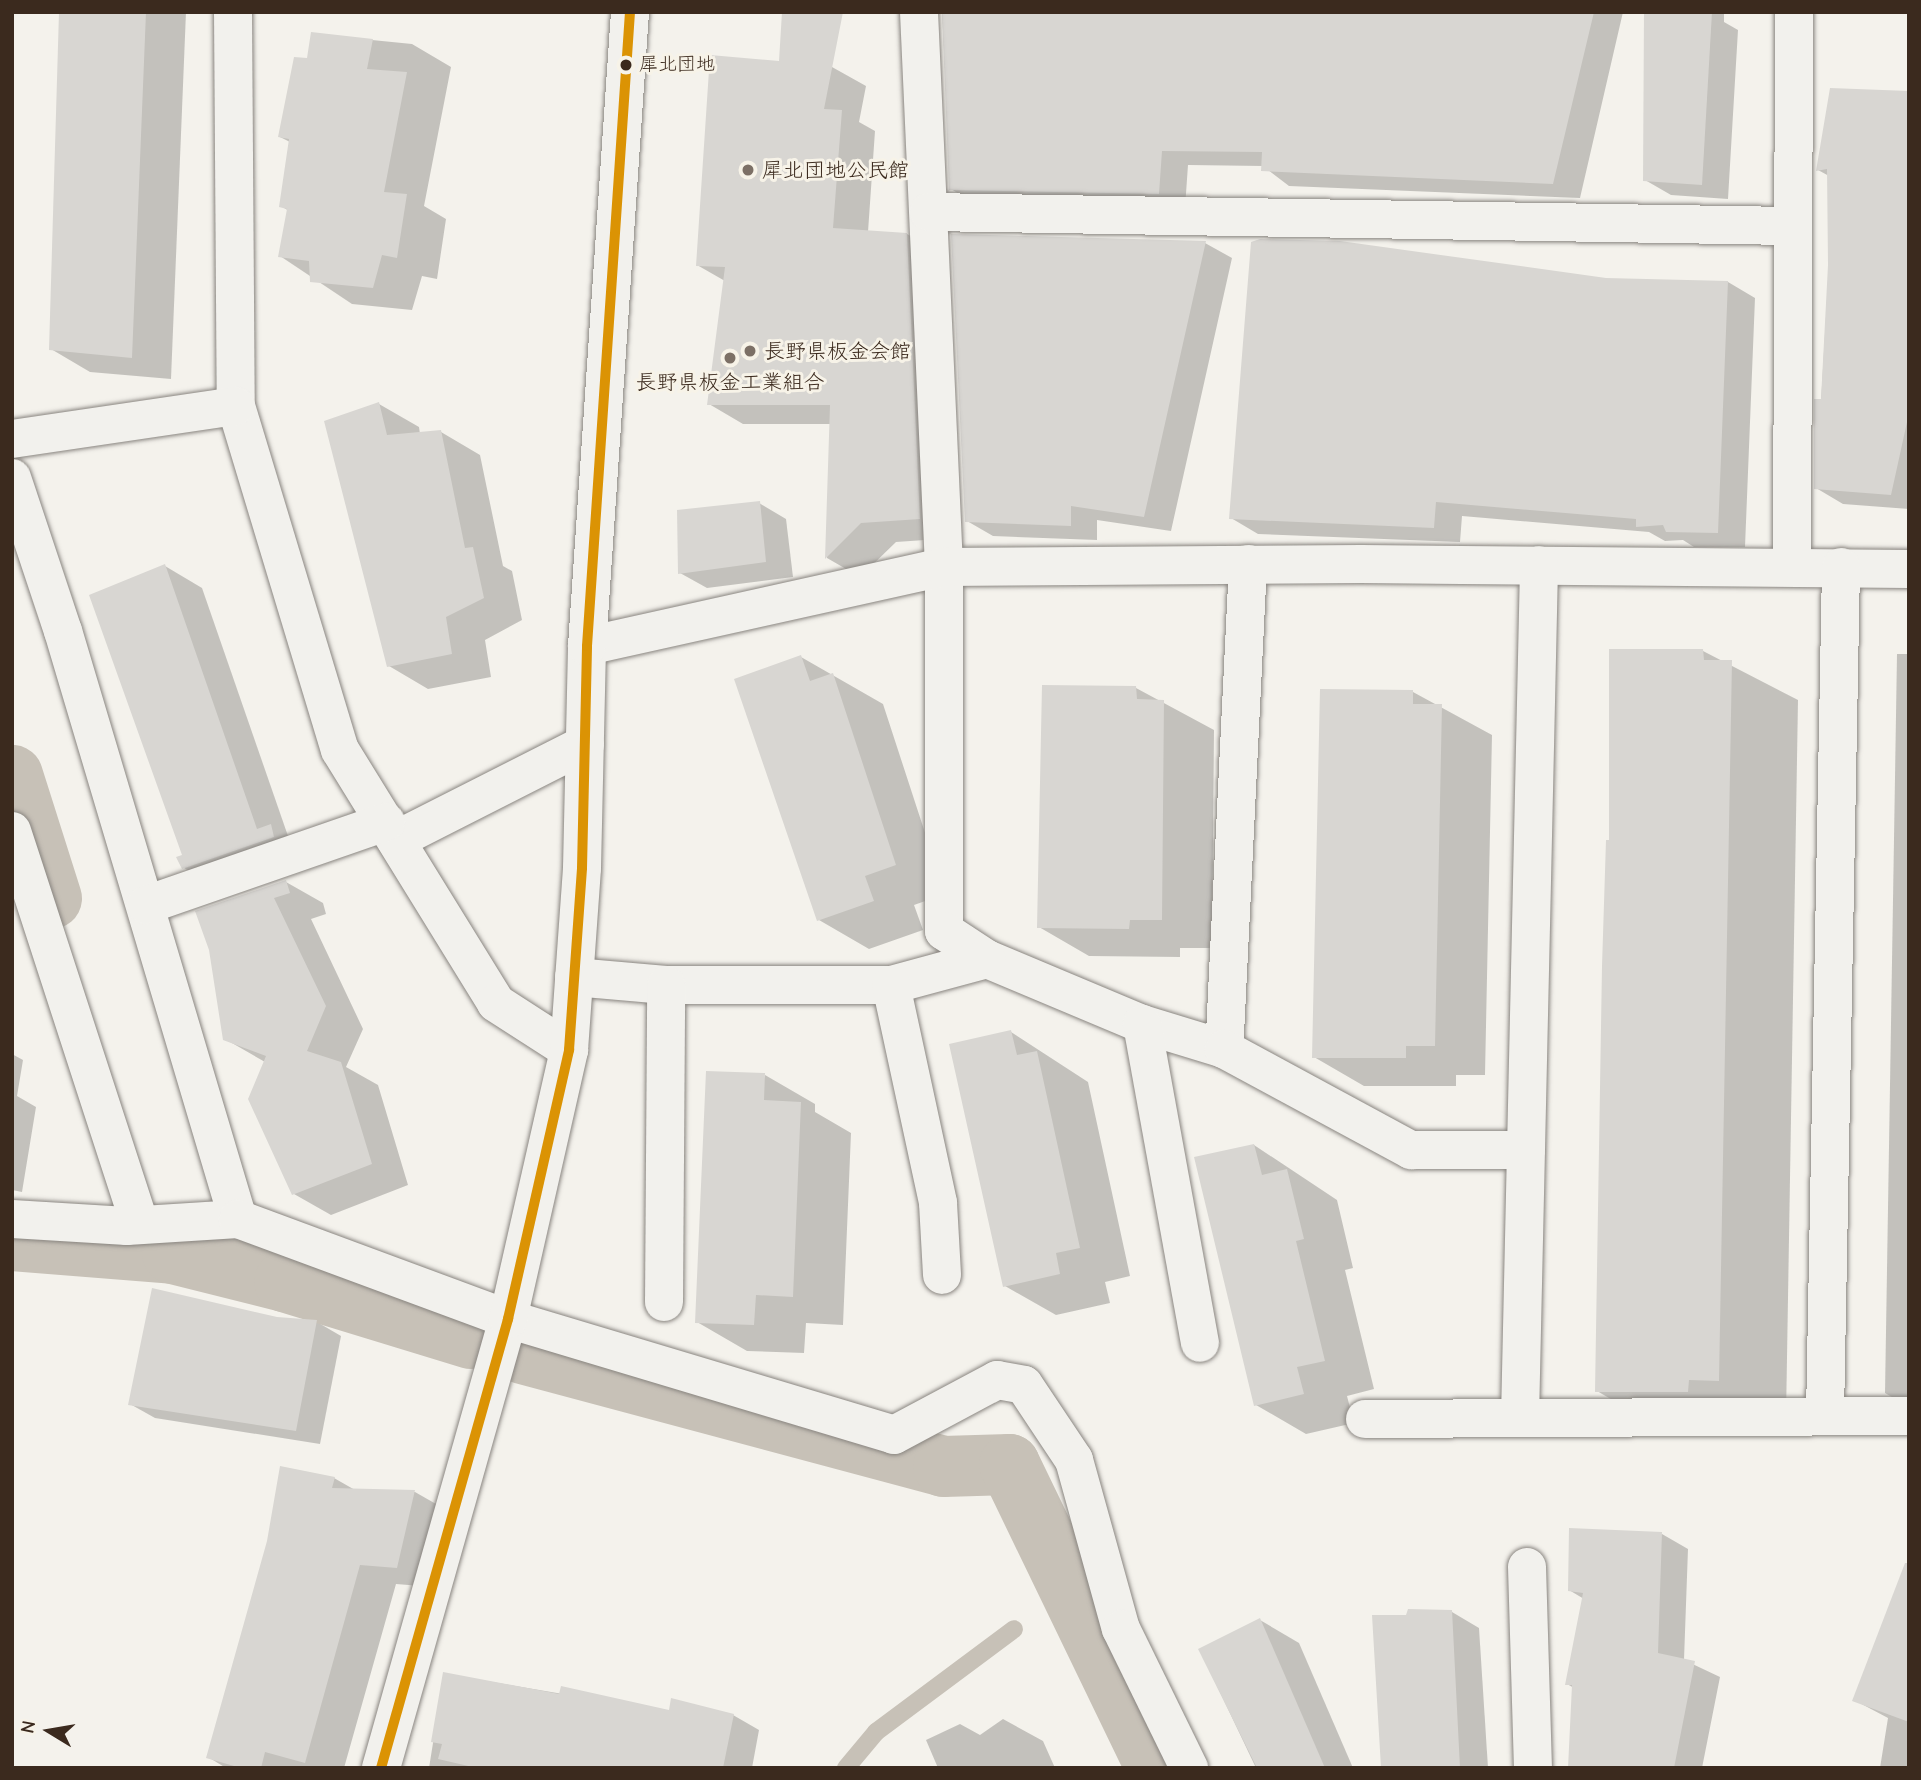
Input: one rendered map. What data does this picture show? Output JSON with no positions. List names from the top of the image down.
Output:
{
  "places": [
    "犀北団地",
    "犀北団地公民館",
    "長野県板金会館",
    "長野県板金工業組合"
  ],
  "north": "left"
}
